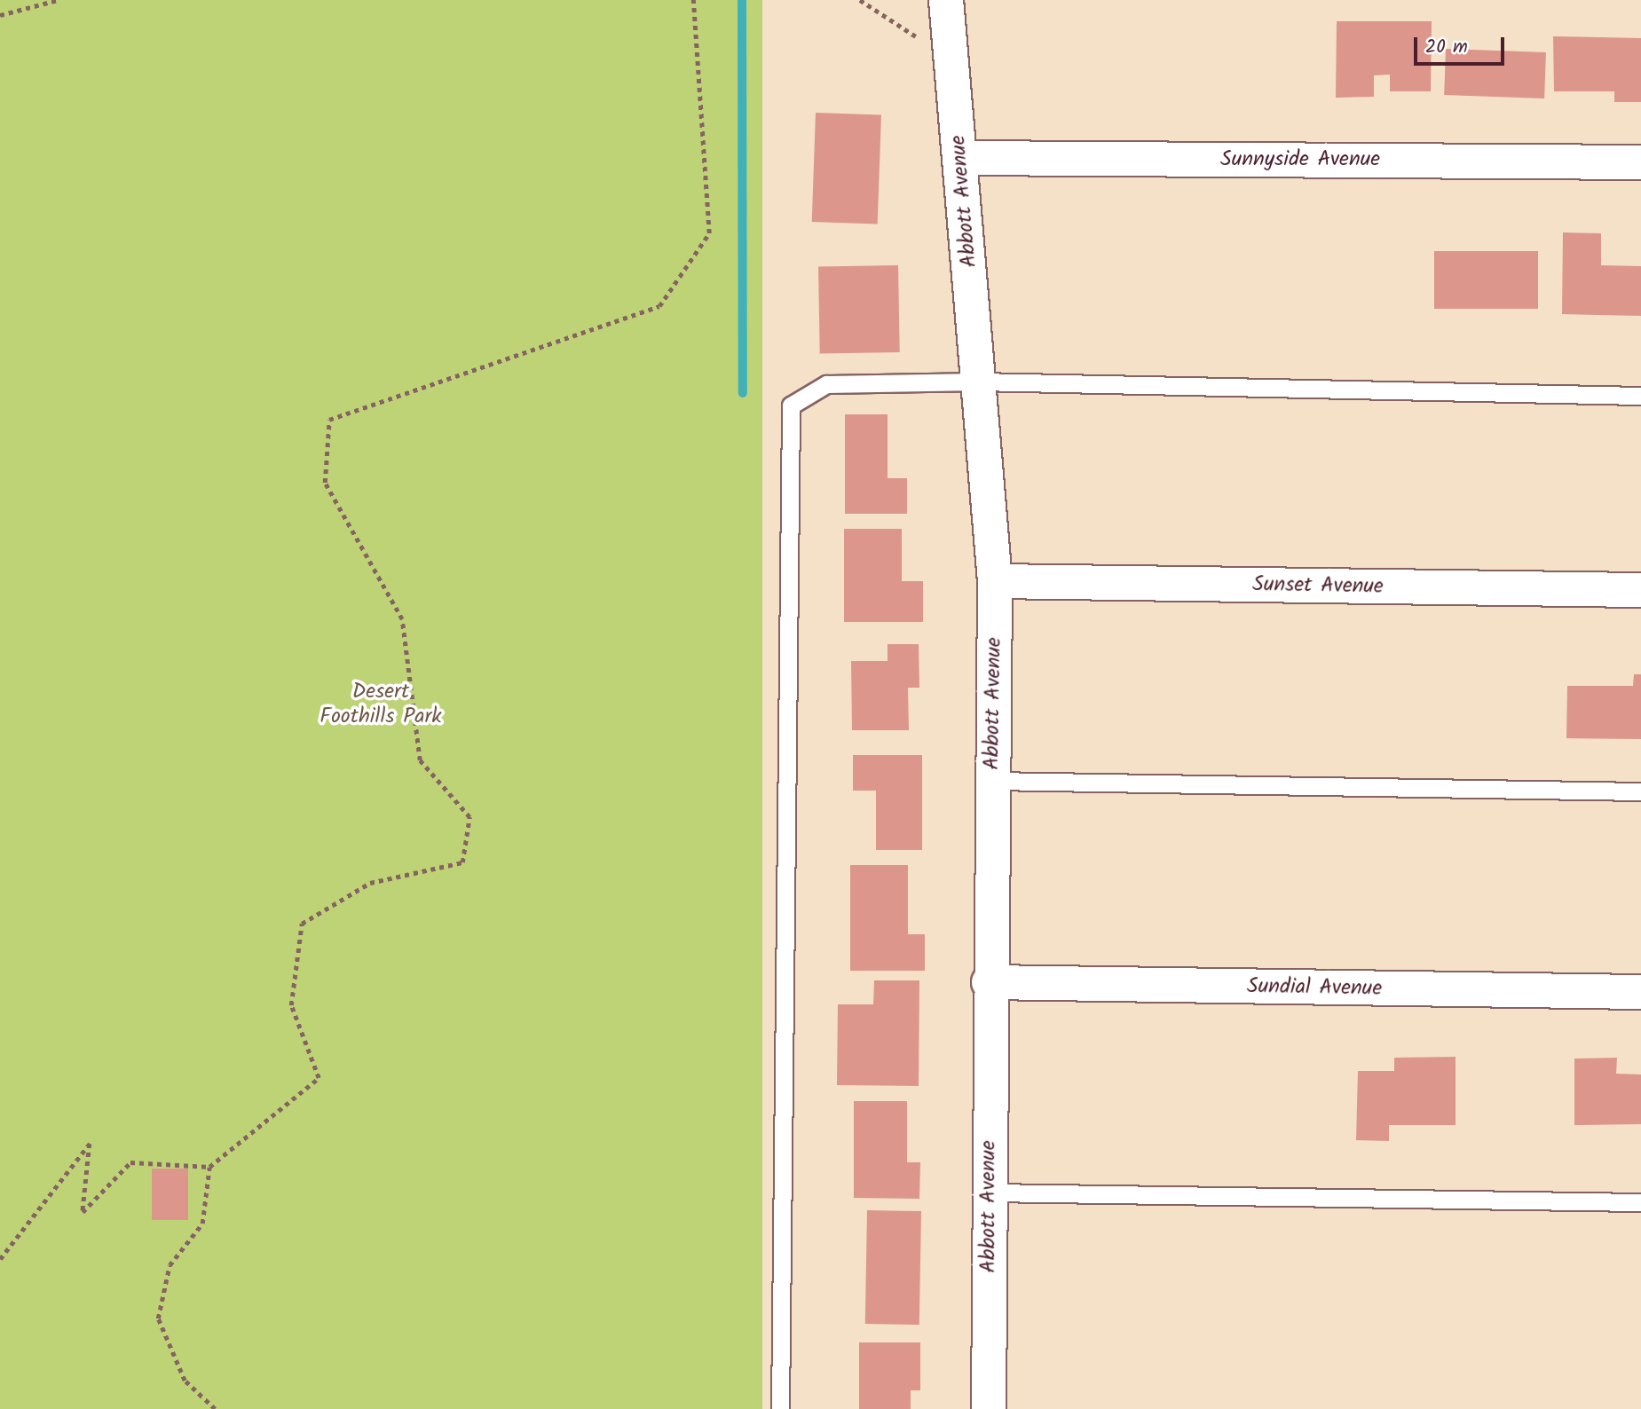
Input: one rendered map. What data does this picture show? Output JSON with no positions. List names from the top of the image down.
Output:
{
  "streets": {
    "street": [
      "Sunnyside Avenue",
      "Abbott Avenue",
      "Sunset Avenue",
      "Sundial Avenue"
    ]
  },
  "crossings": [
    ["Sunnyside Avenue", "Abbott Avenue"],
    ["Abbott Avenue", "Sunset Avenue"],
    ["Abbott Avenue", "Sundial Avenue"]
  ],
  "parks": ["Desert Foothills Park"],
  "scale_bar": "20 m"
}
